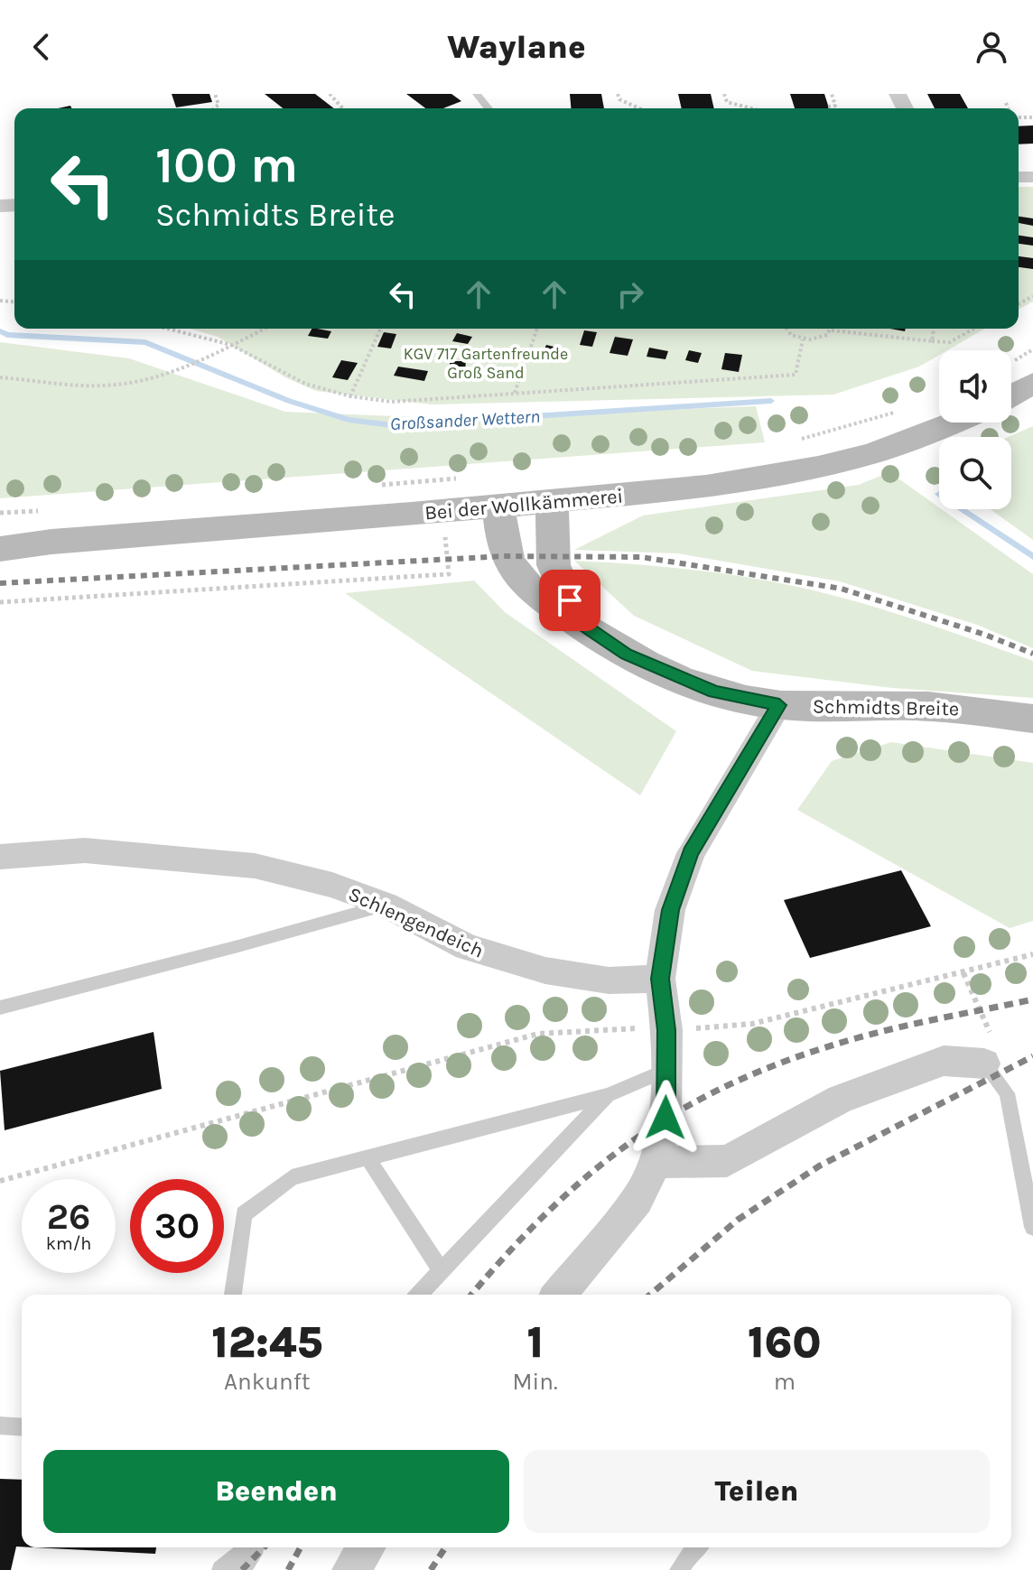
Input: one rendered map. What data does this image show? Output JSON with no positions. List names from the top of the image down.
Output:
{
  "streets": {
    "main road": ["Bei der Wollkämmerei", "Schmidts Breite"],
    "street": ["Schlengendeich"]
  },
  "crossings": [
    ["Bei der Wollkämmerei", "Schmidts Breite"]
  ],
  "water": ["Großsander Wettern"],
  "parks": ["KGV 717 Gartenfreunde Groß Sand"],
  "page": {
    "header": "Waylane",
    "turn": ["100 m", "Schmidts Breite"],
    "speed": "26 km/h",
    "limit": "30",
    "eta": [
      "12:45",
      "Ankunft",
      "1",
      "Min.",
      "160",
      "m"
    ],
    "buttons": ["Beenden", "Teilen"]
  }
}
